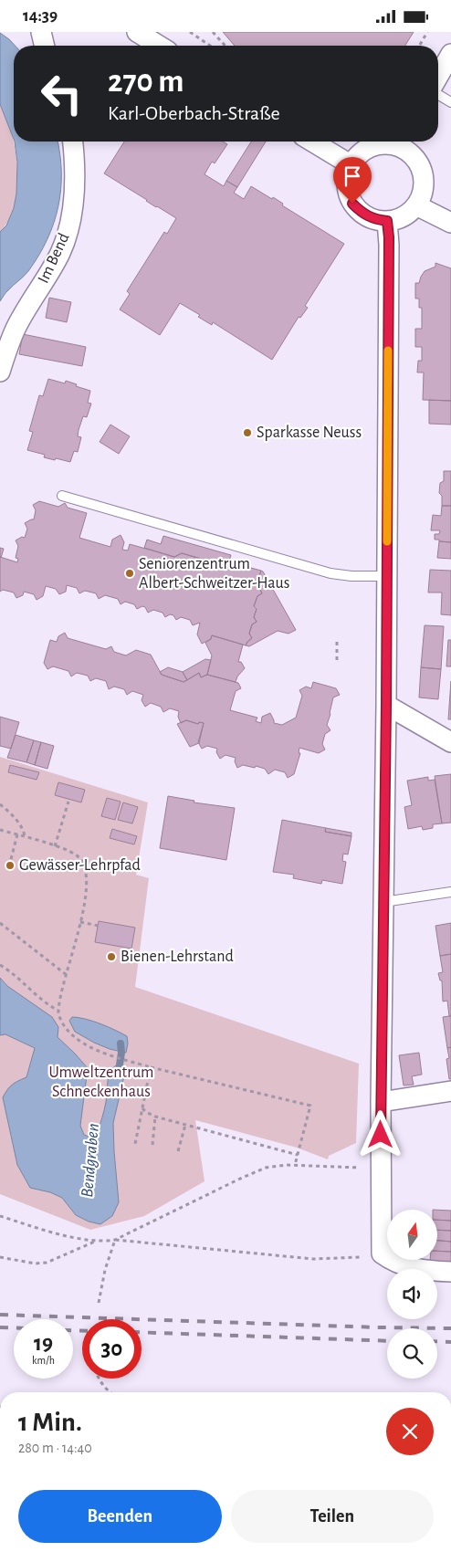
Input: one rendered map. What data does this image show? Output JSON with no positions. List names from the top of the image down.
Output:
{
  "streets": {
    "street": ["Im Bend"]
  },
  "water": ["Bendgraben"],
  "parks": ["Umweltzentrum Schneckenhaus"],
  "places": [
    "Sparkasse Neuss",
    "Seniorenzentrum Albert-Schweitzer-Haus",
    "Gewässer-Lehrpfad",
    "Bienen-Lehrstand"
  ],
  "north": "top",
  "page": {
    "status": "14:39",
    "turn": ["270 m", "Karl-Oberbach-Straße"],
    "speed": "19 km/h",
    "limit": "30",
    "heading": ["1 Min.", "280 m · 14:40"],
    "buttons": ["Beenden", "Teilen"]
  }
}
